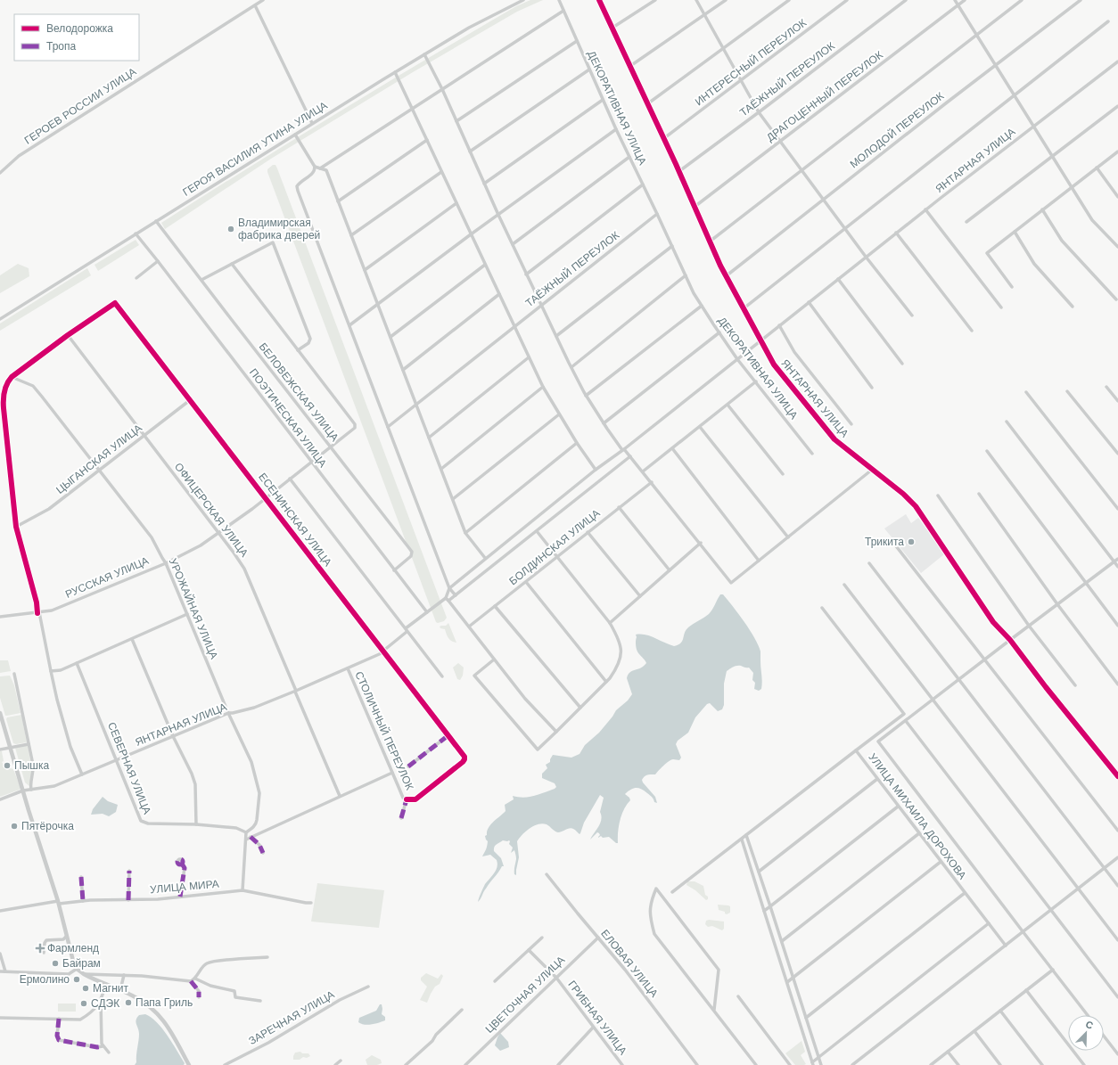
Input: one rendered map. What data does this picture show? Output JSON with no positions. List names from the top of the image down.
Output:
{
  "streets": {
    "street": [
      "ИНТЕРЕСНЫЙ ПЕРЕУЛОК",
      "ТАЁЖНЫЙ ПЕРЕУЛОК",
      "ДРАГОЦЕННЫЙ ПЕРЕУЛОК",
      "ГЕРОЕВ РОССИИ УЛИЦА",
      "ДЕКОРАТИВНАЯ УЛИЦА",
      "МОЛОДОЙ ПЕРЕУЛОК",
      "ГЕРОЯ ВАСИЛИЯ УТИНА УЛИЦА",
      "ЯНТАРНАЯ УЛИЦА",
      "БЕЛОВЕЖСКАЯ УЛИЦА",
      "ПОЭТИЧЕСКАЯ УЛИЦА",
      "ЦЫГАНСКАЯ УЛИЦА",
      "ОФИЦЕРСКАЯ УЛИЦА",
      "ЕСЕНИНСКАЯ УЛИЦА",
      "БОЛДИНСКАЯ УЛИЦА",
      "РУССКАЯ УЛИЦА",
      "УРОЖАЙНАЯ УЛИЦА",
      "СТОЛИЧНЫЙ ПЕРЕУЛОК",
      "СЕВЕРНАЯ УЛИЦА",
      "УЛИЦА МИХАИЛА ДОРОХОВА",
      "УЛИЦА МИРА",
      "ЕЛОВАЯ УЛИЦА",
      "ЦВЕТОЧНАЯ УЛИЦА",
      "ЗАРЕЧНАЯ УЛИЦА",
      "ГРИБНАЯ УЛИЦА"
    ]
  },
  "crossings": [
    ["ТАЁЖНЫЙ ПЕРЕУЛОК", "ДЕКОРАТИВНАЯ УЛИЦА"],
    ["ДЕКОРАТИВНАЯ УЛИЦА", "ЯНТАРНАЯ УЛИЦА"],
    ["ГЕРОЯ ВАСИЛИЯ УТИНА УЛИЦА", "БЕЛОВЕЖСКАЯ УЛИЦА"],
    ["ГЕРОЯ ВАСИЛИЯ УТИНА УЛИЦА", "ПОЭТИЧЕСКАЯ УЛИЦА"],
    ["ЯНТАРНАЯ УЛИЦА", "ПОЭТИЧЕСКАЯ УЛИЦА"],
    ["ЯНТАРНАЯ УЛИЦА", "ОФИЦЕРСКАЯ УЛИЦА"],
    ["ЯНТАРНАЯ УЛИЦА", "ЕСЕНИНСКАЯ УЛИЦА"],
    ["ЯНТАРНАЯ УЛИЦА", "УРОЖАЙНАЯ УЛИЦА"],
    ["ЯНТАРНАЯ УЛИЦА", "СТОЛИЧНЫЙ ПЕРЕУЛОК"],
    ["ЯНТАРНАЯ УЛИЦА", "СЕВЕРНАЯ УЛИЦА"],
    ["БЕЛОВЕЖСКАЯ УЛИЦА", "ПОЭТИЧЕСКАЯ УЛИЦА"],
    ["БЕЛОВЕЖСКАЯ УЛИЦА", "РУССКАЯ УЛИЦА"],
    ["ПОЭТИЧЕСКАЯ УЛИЦА", "РУССКАЯ УЛИЦА"],
    ["ЦЫГАНСКАЯ УЛИЦА", "ОФИЦЕРСКАЯ УЛИЦА"],
    ["ЦЫГАНСКАЯ УЛИЦА", "ЕСЕНИНСКАЯ УЛИЦА"],
    ["ЦЫГАНСКАЯ УЛИЦА", "УРОЖАЙНАЯ УЛИЦА"],
    ["ОФИЦЕРСКАЯ УЛИЦА", "ЕСЕНИНСКАЯ УЛИЦА"],
    ["ОФИЦЕРСКАЯ УЛИЦА", "РУССКАЯ УЛИЦА"],
    ["ЕСЕНИНСКАЯ УЛИЦА", "РУССКАЯ УЛИЦА"],
    ["ЕСЕНИНСКАЯ УЛИЦА", "СТОЛИЧНЫЙ ПЕРЕУЛОК"],
    ["РУССКАЯ УЛИЦА", "УРОЖАЙНАЯ УЛИЦА"],
    ["УРОЖАЙНАЯ УЛИЦА", "СЕВЕРНАЯ УЛИЦА"],
    ["ЕЛОВАЯ УЛИЦА", "ЦВЕТОЧНАЯ УЛИЦА"],
    ["ЦВЕТОЧНАЯ УЛИЦА", "ГРИБНАЯ УЛИЦА"]
  ],
  "places": {
    "other": [
      "Владимирская фабрика дверей",
      "Трикита",
      "Пышка",
      "Пятёрочка",
      "Байрам",
      "Ермолино",
      "Магнит",
      "Папа Гриль",
      "СДЭК"
    ],
    "health": ["Фармленд"]
  },
  "legend": ["Велодорожка", "Тропа"],
  "north": "top right"
}
